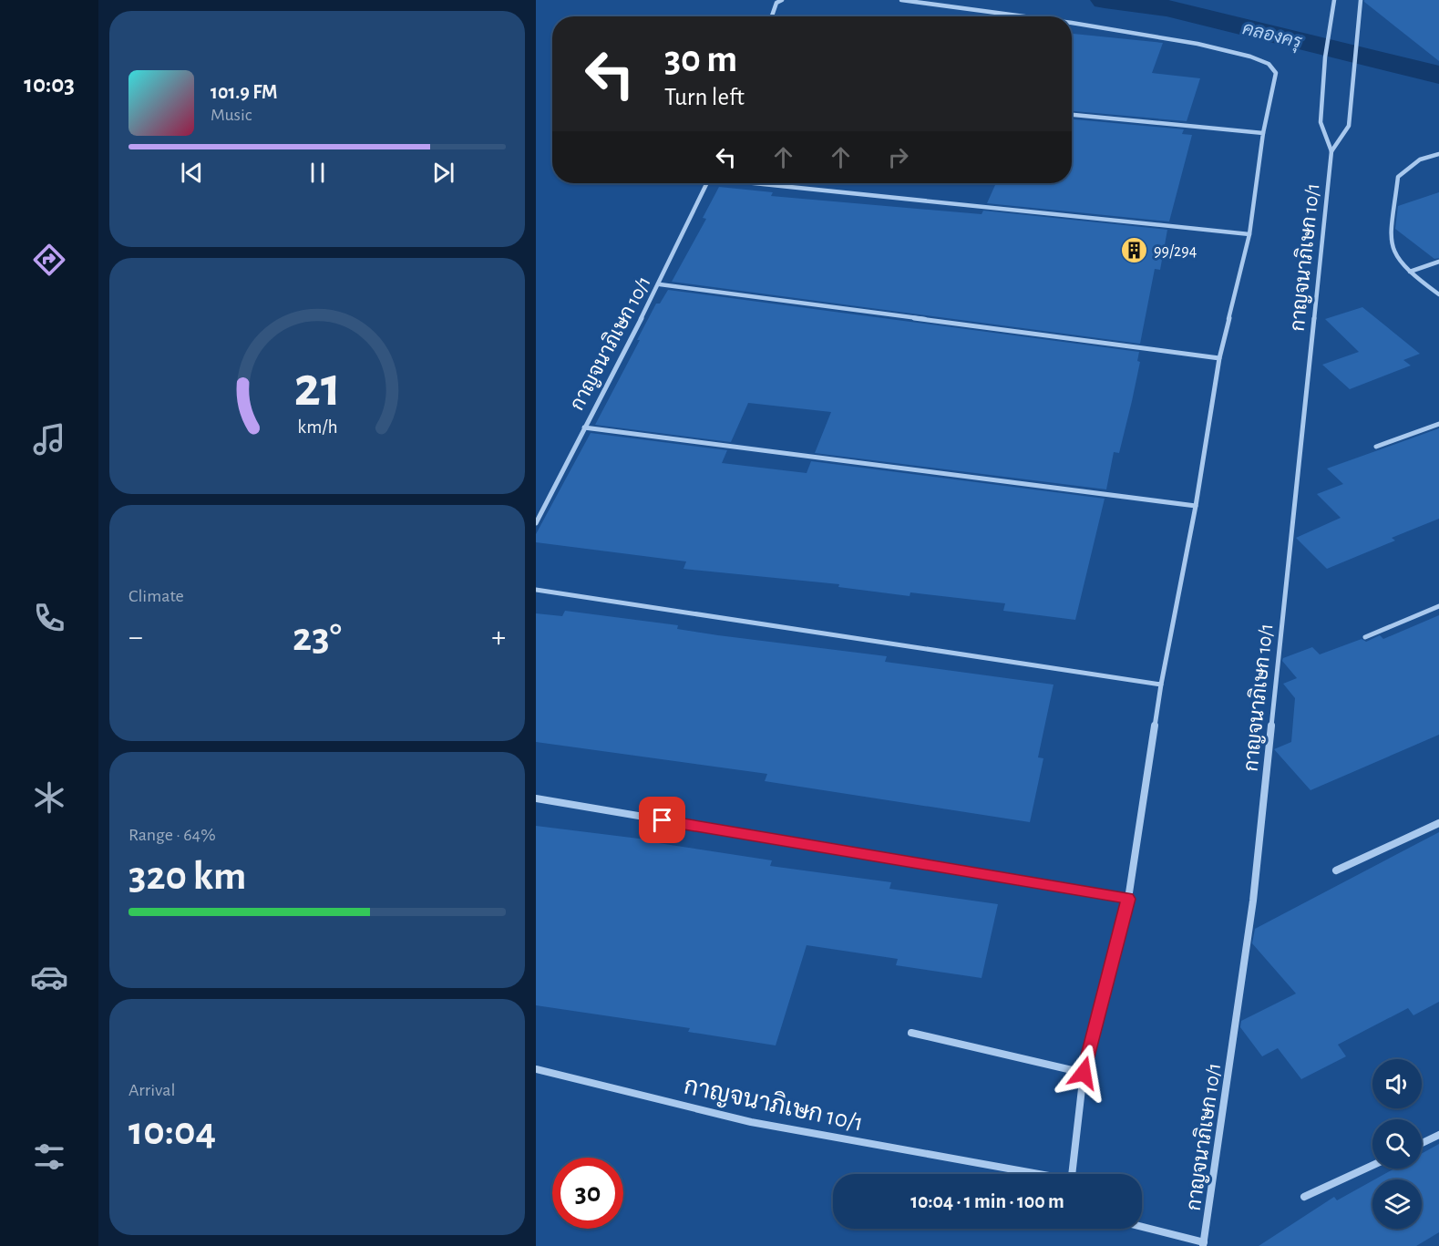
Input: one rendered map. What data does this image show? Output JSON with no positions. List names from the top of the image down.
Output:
{
  "streets": {
    "street": ["กาญจนาภิเษก 10/1"]
  },
  "water": ["คลองครุ"],
  "places": {
    "building": ["99/294"]
  },
  "page": {
    "tabs": "10:03",
    "turn": ["30 m", "Turn left"],
    "song": ["101.9 FM", "Music"],
    "tile": [
      "Climate",
      ["Range · 64%", "320 km"],
      ["Arrival", "10:04"]
    ],
    "heat": ["−", "23°", "+"],
    "limit": "30",
    "trip": "10:04 · 1 min · 100 m",
    "gauge": ["21", "km/h"]
  }
}
